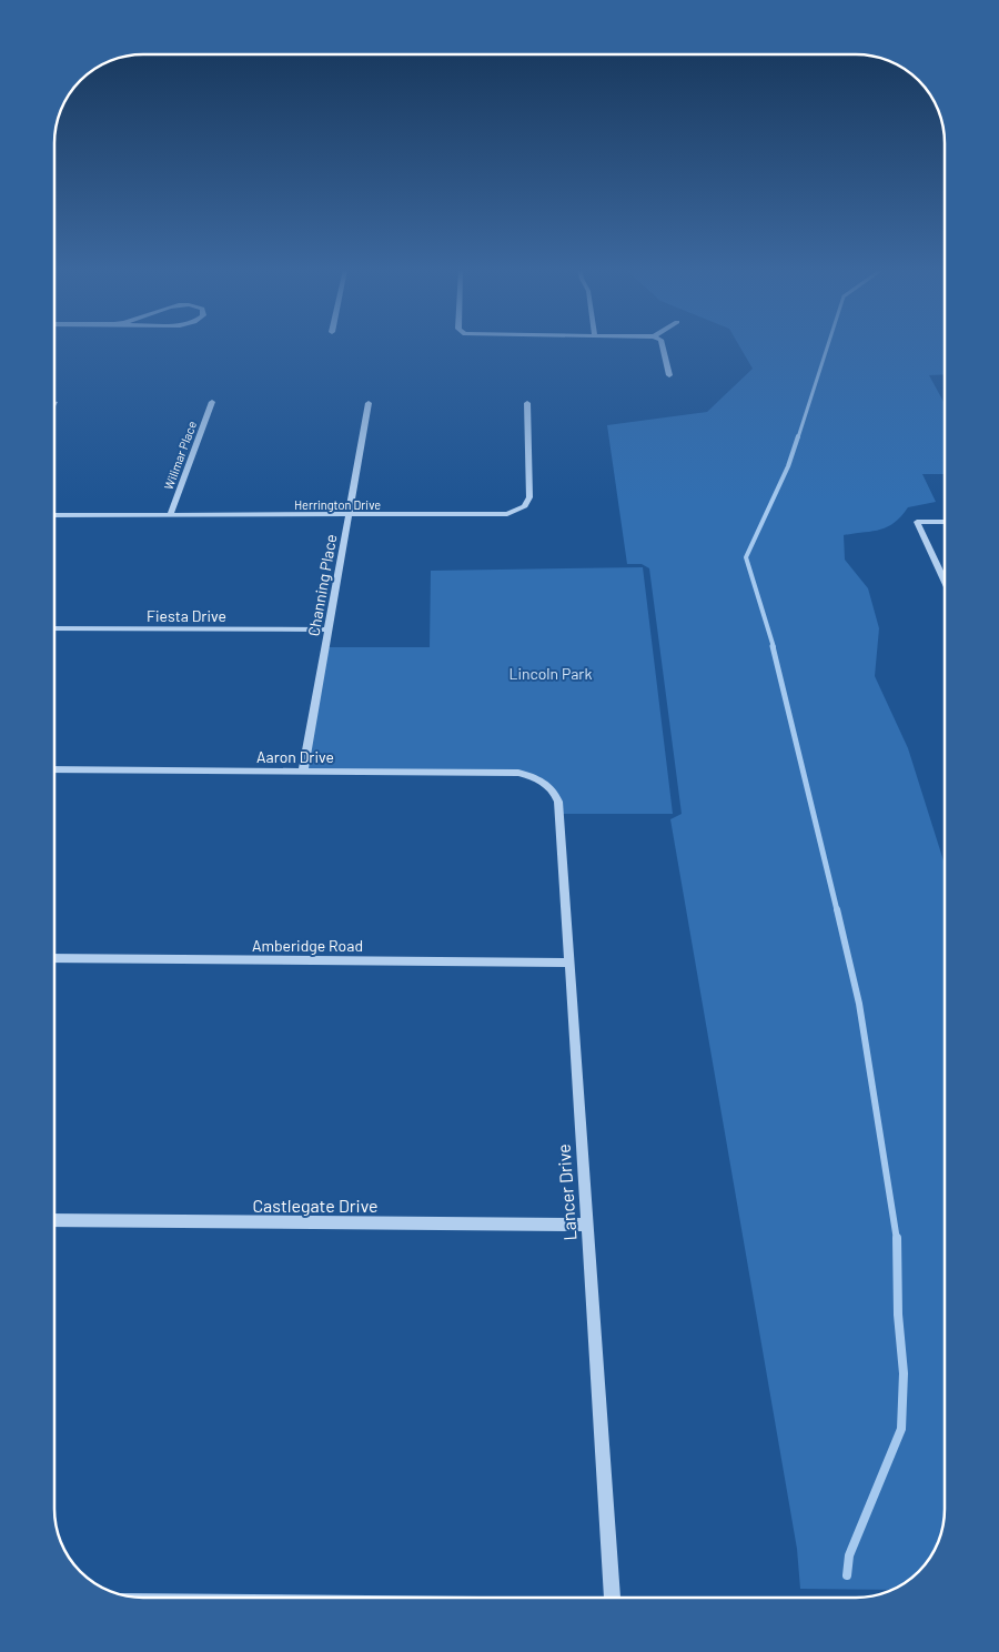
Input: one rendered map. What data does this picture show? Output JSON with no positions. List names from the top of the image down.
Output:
{
  "streets": {
    "street": [
      "Wilimar Place",
      "Herrington Drive",
      "Channing Place",
      "Fiesta Drive",
      "Aaron Drive",
      "Amberidge Road",
      "Lancer Drive",
      "Castlegate Drive"
    ]
  },
  "crossings": [
    ["Wilimar Place", "Herrington Drive"],
    ["Herrington Drive", "Channing Place"],
    ["Channing Place", "Fiesta Drive"],
    ["Channing Place", "Aaron Drive"],
    ["Aaron Drive", "Lancer Drive"],
    ["Amberidge Road", "Lancer Drive"],
    ["Lancer Drive", "Castlegate Drive"]
  ],
  "parks": ["Lincoln Park"]
}
